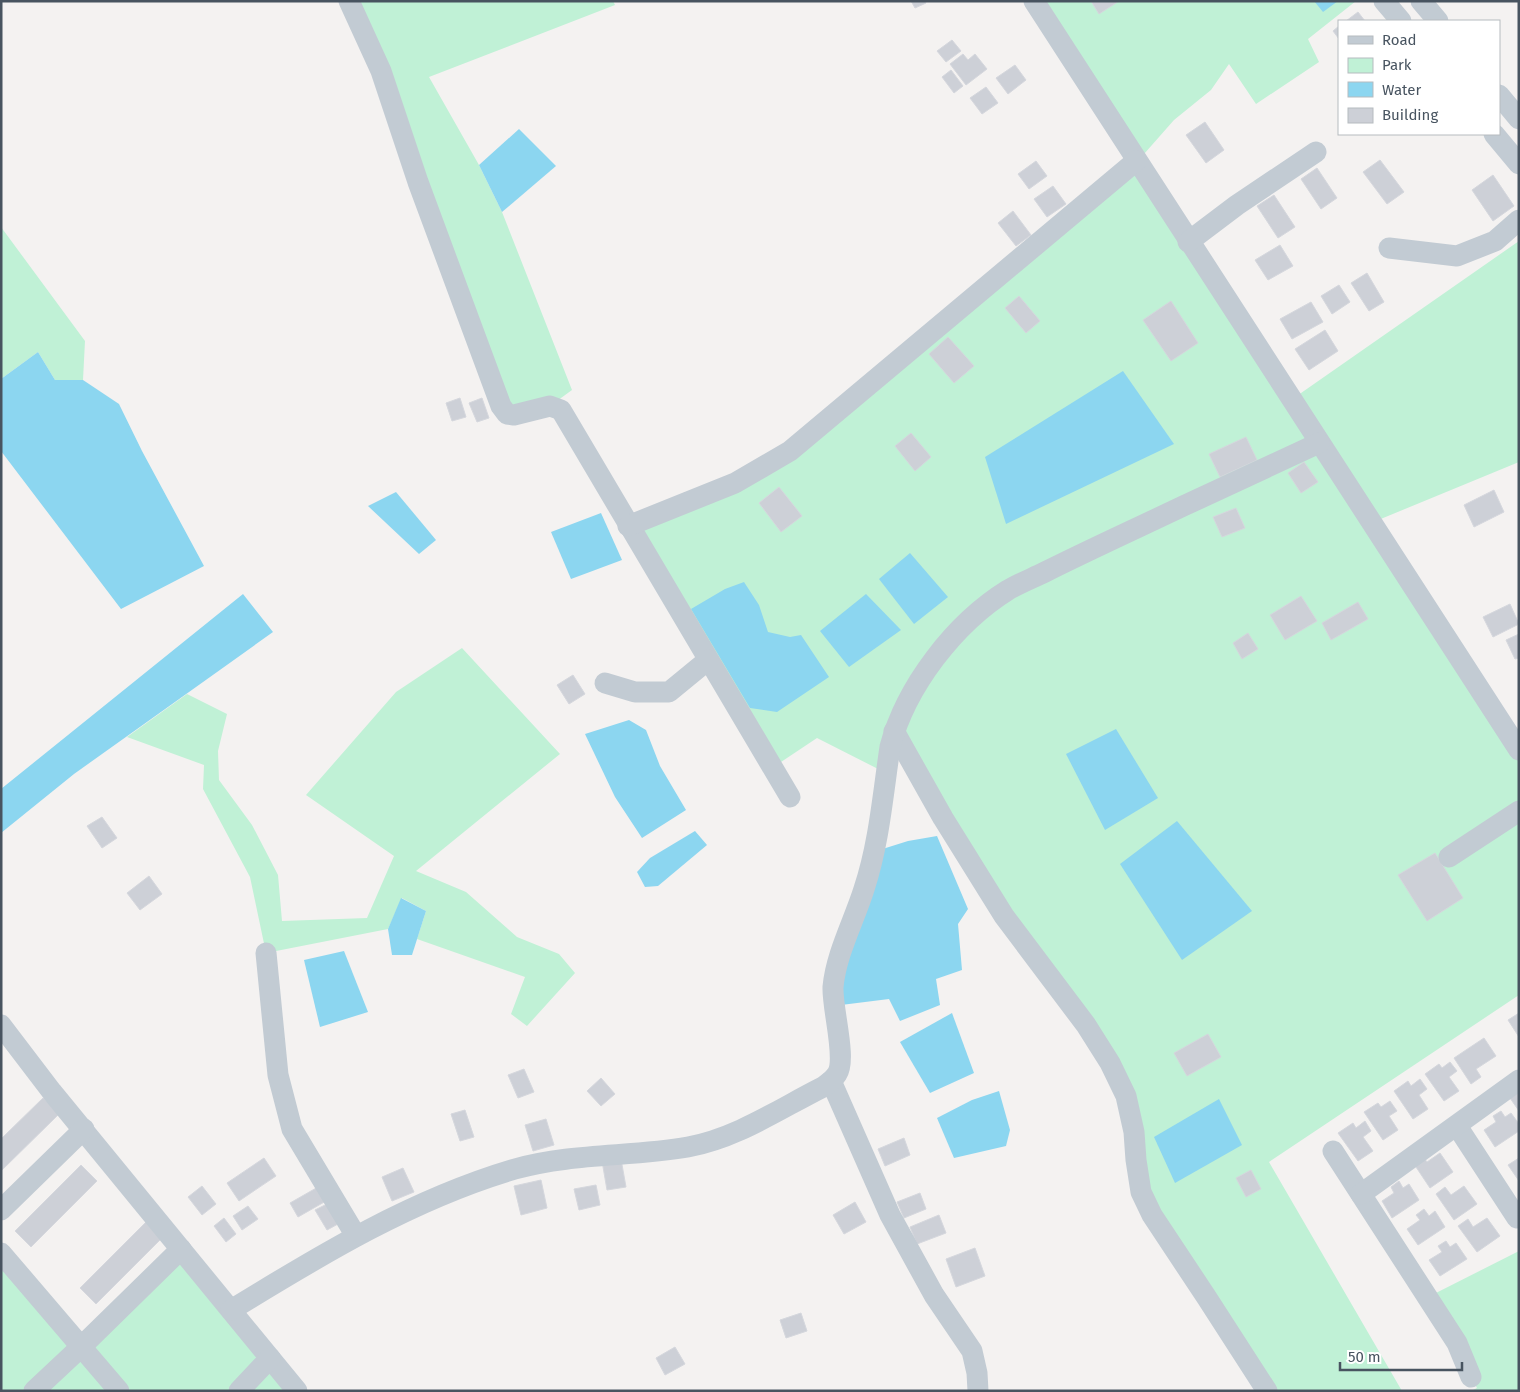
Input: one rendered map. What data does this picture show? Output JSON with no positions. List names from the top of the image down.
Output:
{
  "legend": [
    "Road",
    "Park",
    "Water",
    "Building"
  ],
  "scale_bar": "50 m"
}
